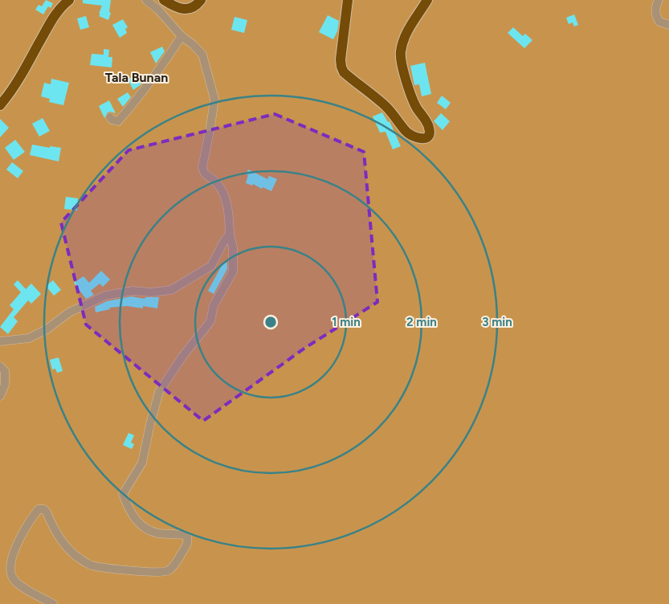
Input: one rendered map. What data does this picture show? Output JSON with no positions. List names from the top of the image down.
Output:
{
  "districts": ["Tala Bunan"],
  "rings": ["1 min", "2 min", "3 min"]
}
